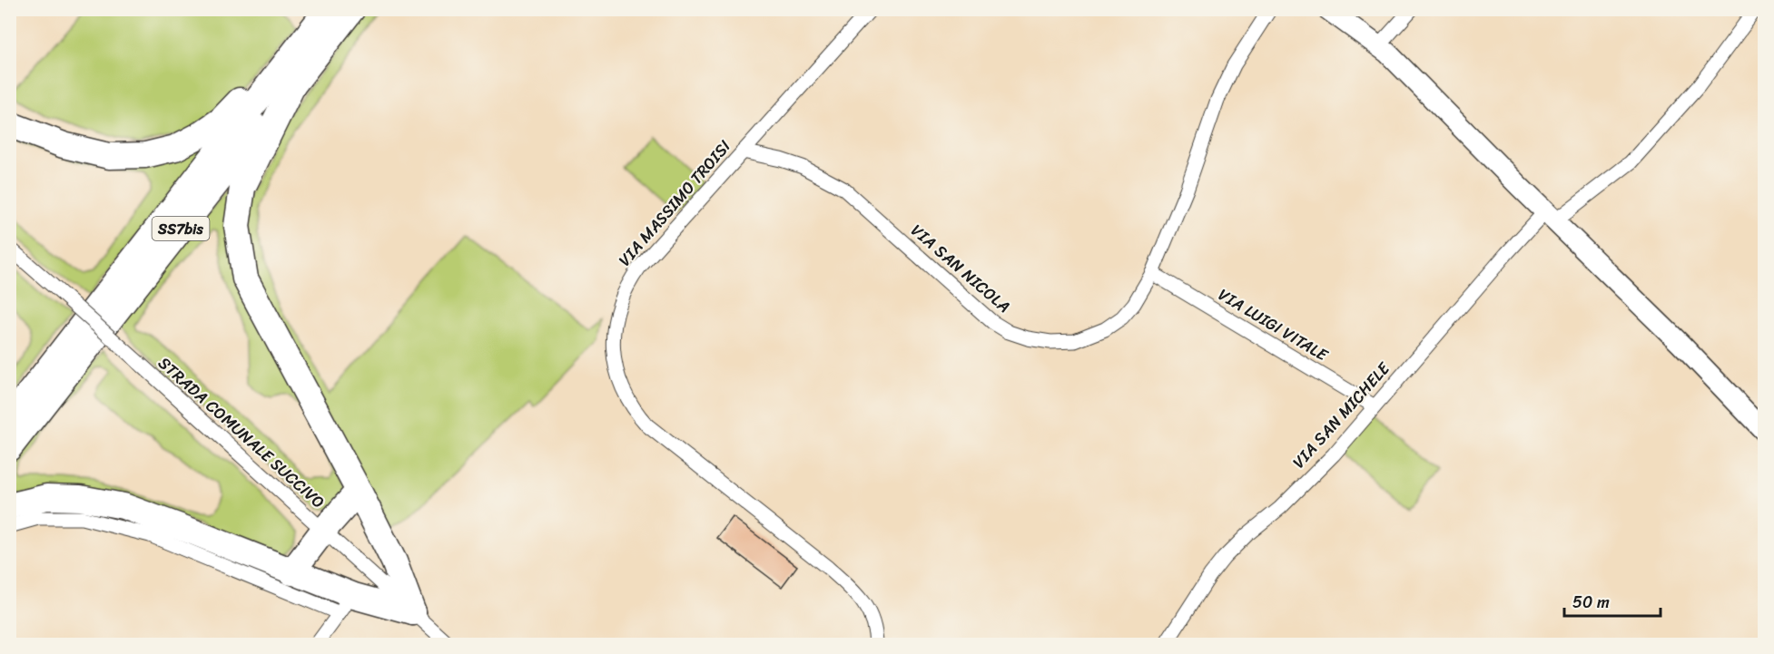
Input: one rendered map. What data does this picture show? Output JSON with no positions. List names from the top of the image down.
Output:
{
  "streets": {
    "highway": ["SS7bis"],
    "street": [
      "VIA MASSIMO TROISI",
      "VIA SAN NICOLA",
      "VIA LUIGI VITALE",
      "VIA SAN MICHELE",
      "STRADA COMUNALE SUCCIVO"
    ]
  },
  "crossings": [
    ["VIA MASSIMO TROISI", "VIA SAN NICOLA"],
    ["VIA SAN NICOLA", "VIA LUIGI VITALE"],
    ["VIA LUIGI VITALE", "VIA SAN MICHELE"]
  ],
  "scale_bar": "50 m"
}
